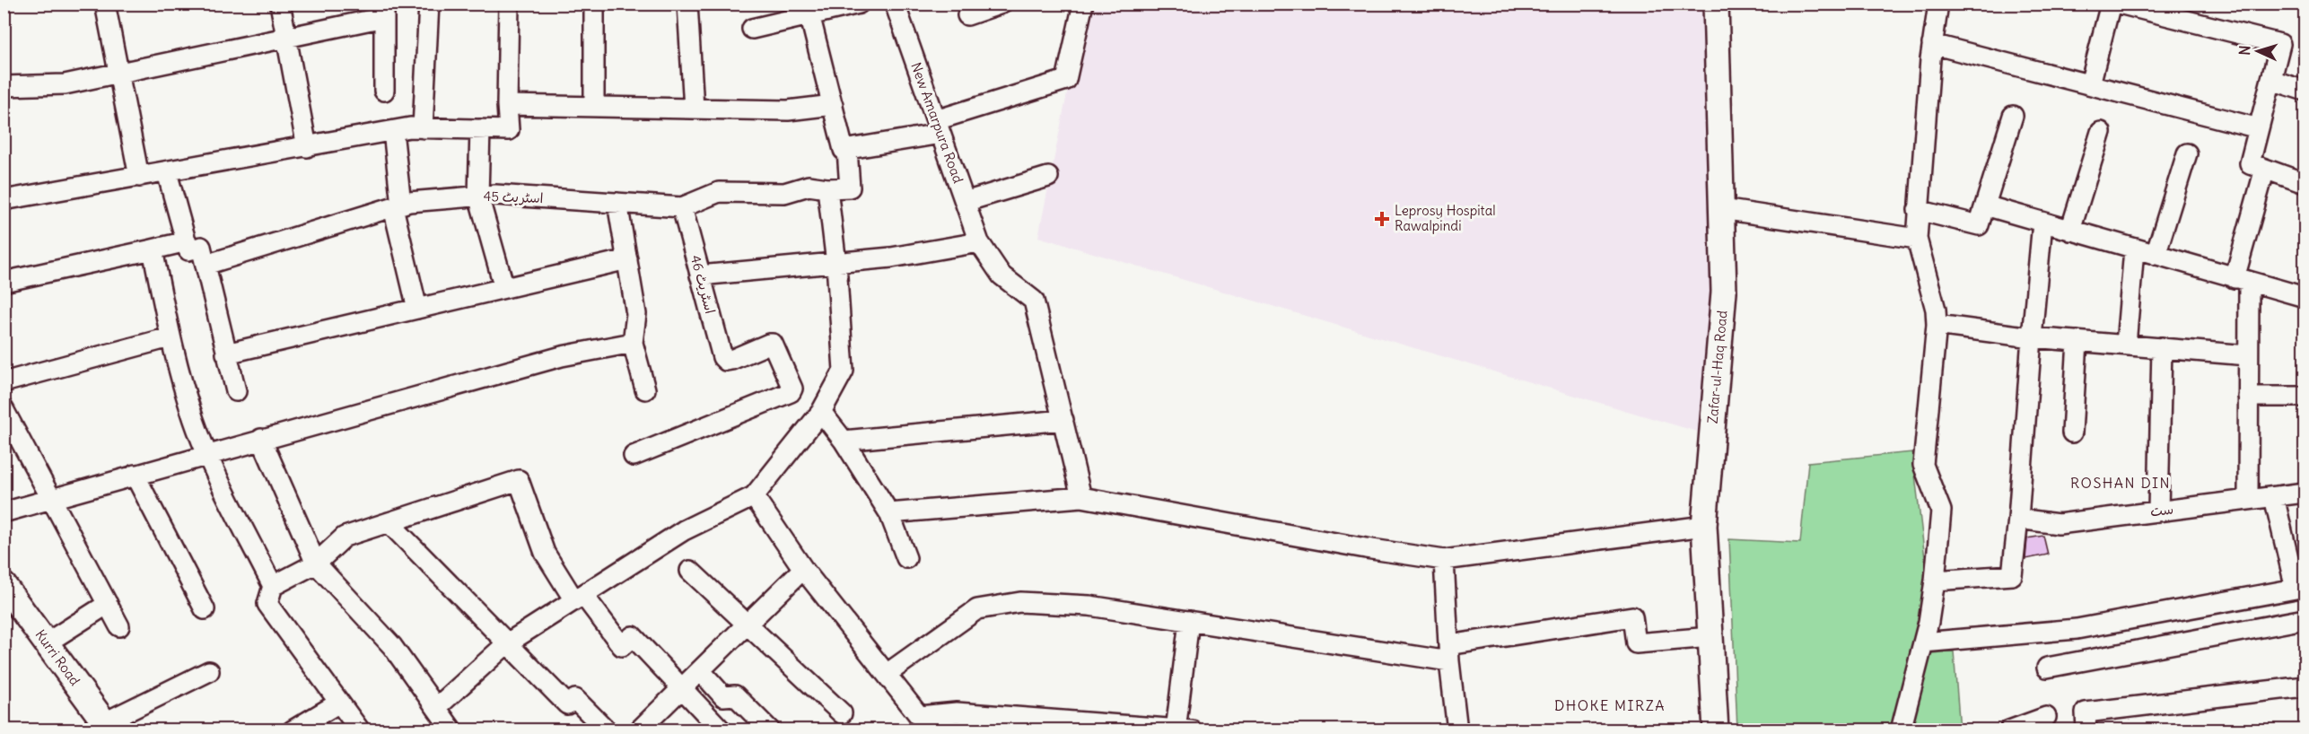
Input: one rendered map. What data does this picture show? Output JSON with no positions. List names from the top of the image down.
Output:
{
  "streets": {
    "street": [
      "New Amarpura Road",
      "اسٹریٹ 45",
      "اسٹریٹ 46",
      "Zafar-ul-Haq Road",
      "ست",
      "Kurri Road"
    ]
  },
  "crossings": [
    ["اسٹریٹ 45", "اسٹریٹ 46"]
  ],
  "districts": ["ROSHAN DIN", "DHOKE MIRZA"],
  "places": {
    "health": ["Leprosy Hospital Rawalpindi"]
  },
  "north": "left"
}
